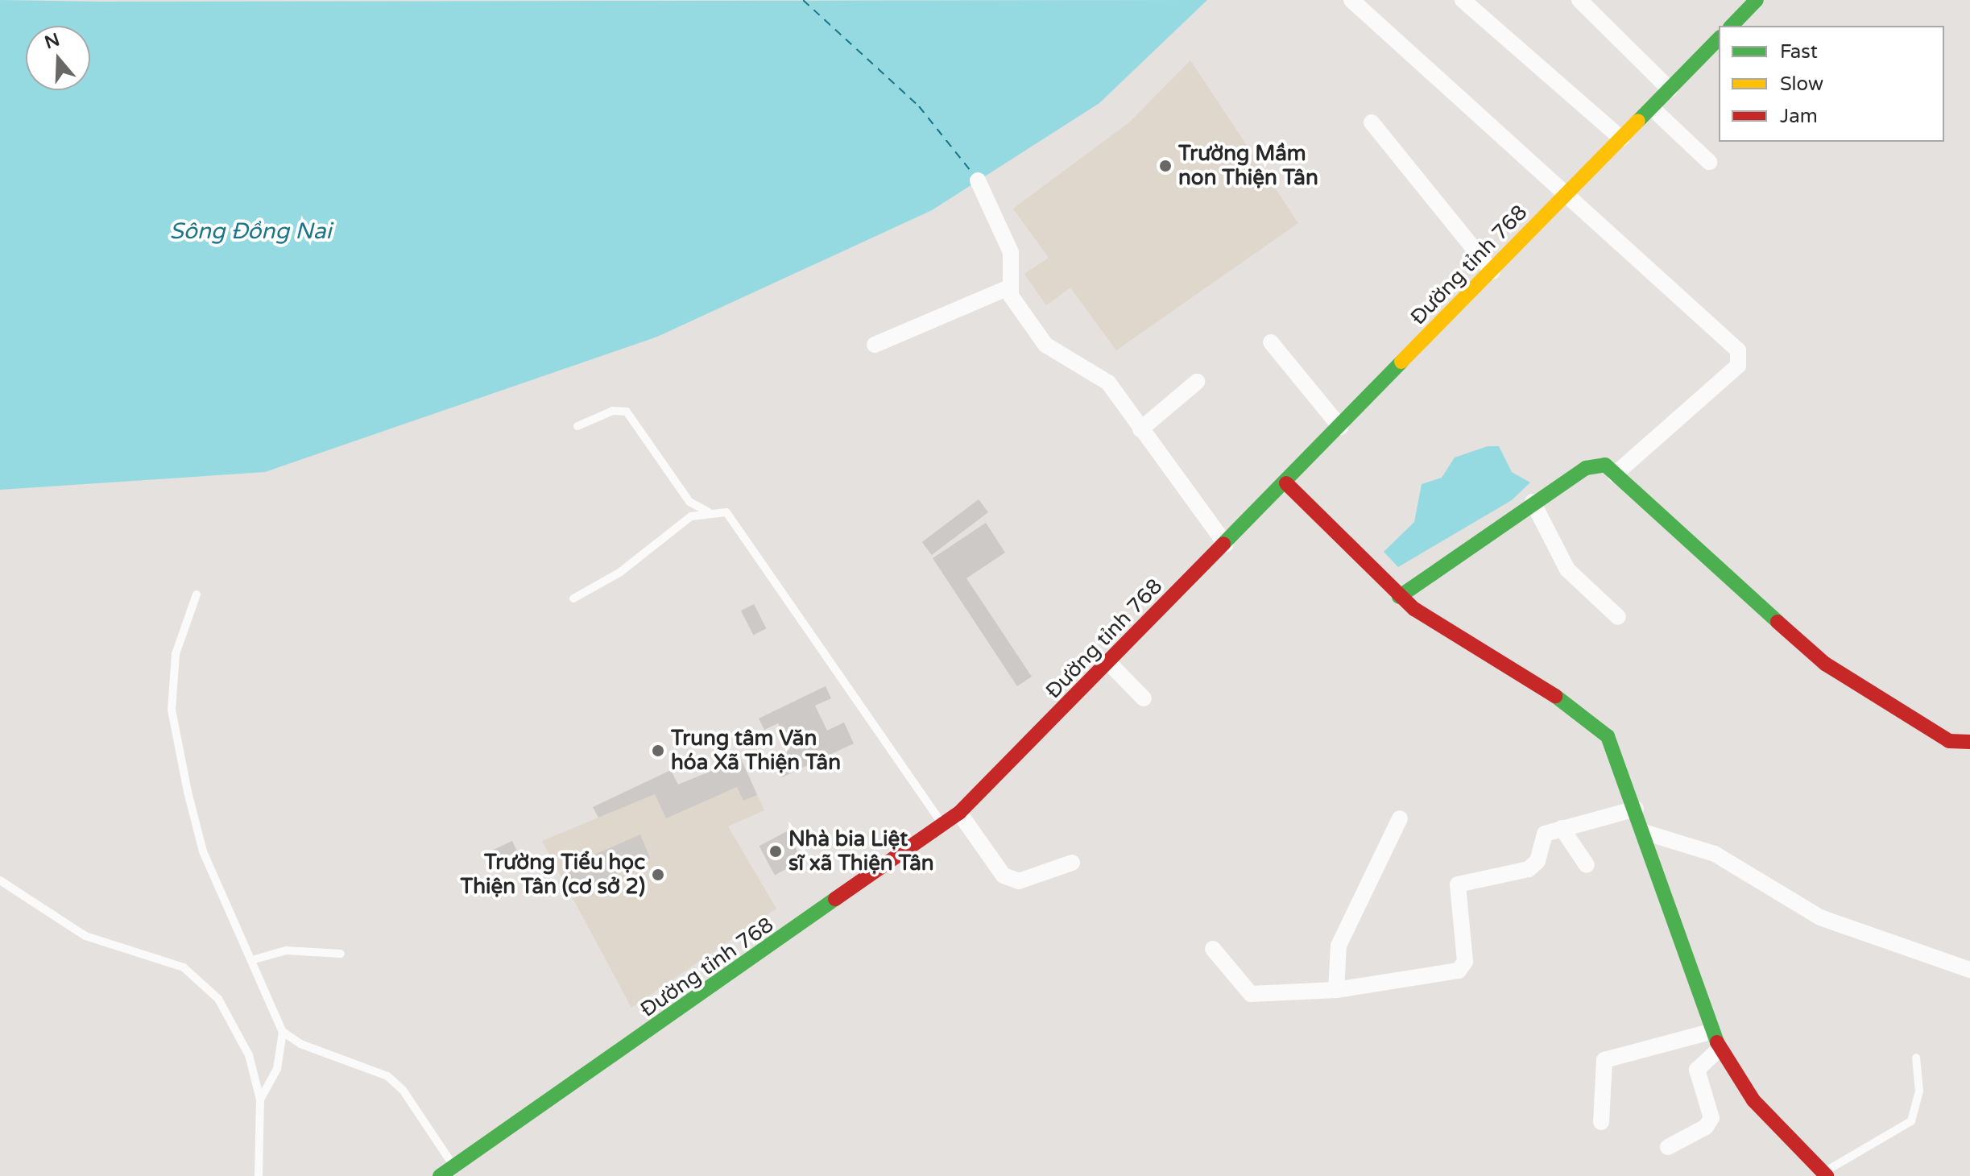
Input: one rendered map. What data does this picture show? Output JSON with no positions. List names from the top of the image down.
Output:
{
  "streets": {
    "main road": ["Đường tỉnh 768"]
  },
  "water": ["Sông Đồng Nai"],
  "places": [
    "Trường Mầm non Thiện Tân",
    "Trung tâm Văn hóa Xã Thiện Tân",
    "Nhà bia Liệt sĩ xã Thiện Tân",
    "Trường Tiểu học Thiện Tân (cơ sở 2)"
  ],
  "legend": ["Fast", "Slow", "Jam"],
  "north": "top"
}
